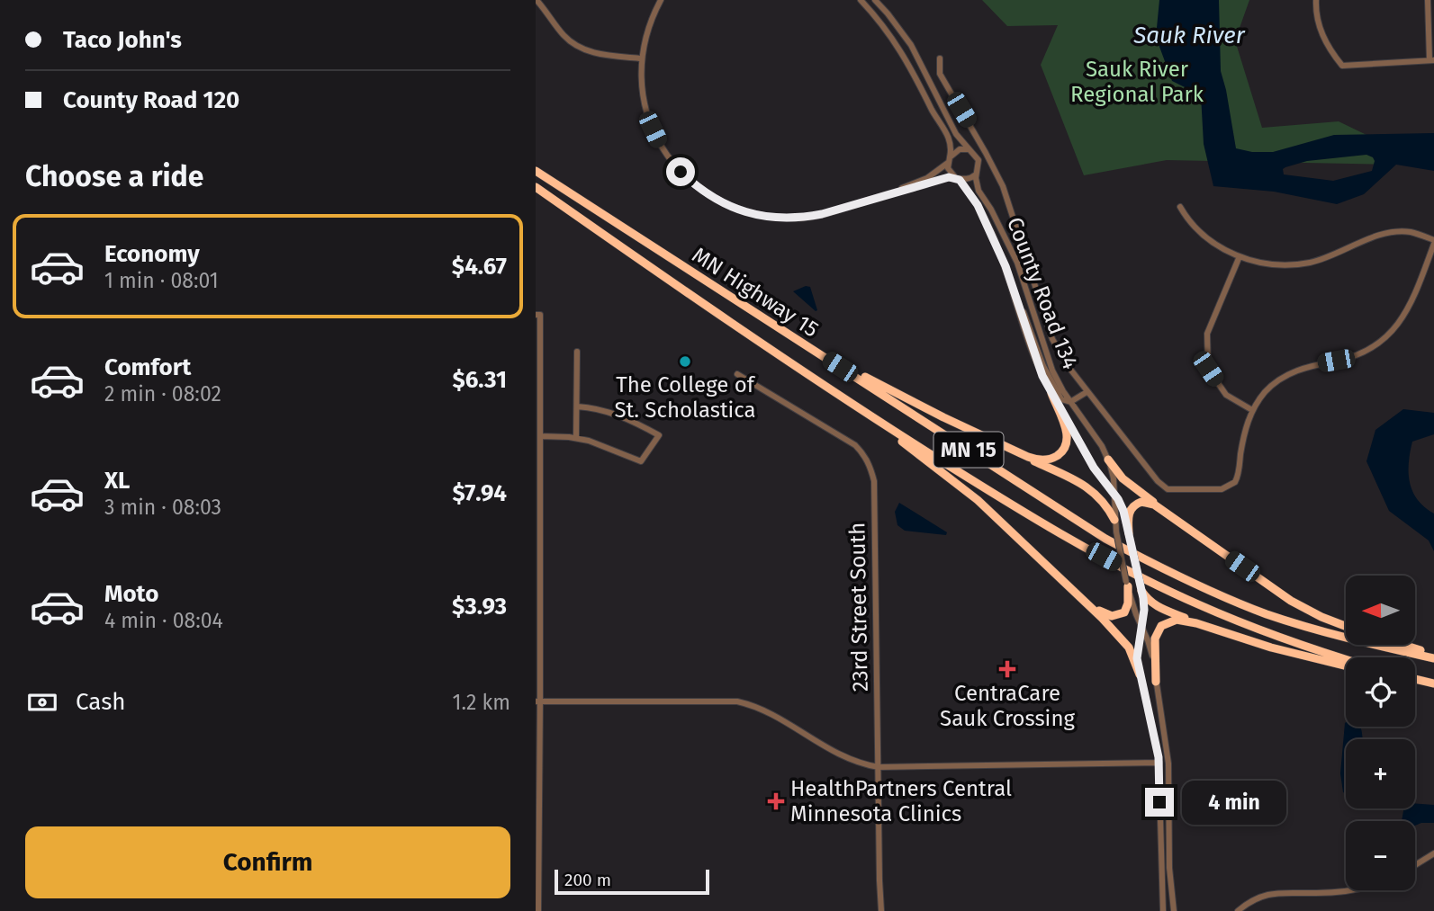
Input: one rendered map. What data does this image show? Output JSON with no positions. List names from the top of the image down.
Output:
{
  "streets": {
    "highway": ["MN Highway 15", "MN 15"],
    "street": ["County Road 134", "23rd Street South"]
  },
  "water": ["Sauk River"],
  "parks": ["Sauk River Regional Park"],
  "places": {
    "other": ["The College of St. Scholastica"],
    "health": ["CentraCare Sauk Crossing", "HealthPartners Central Minnesota Clinics"]
  },
  "scale_bar": "200 m",
  "north": "left",
  "page": {
    "banner": ["Taco John's", "County Road 120"],
    "heading": "Choose a ride",
    "list": [
      {
        "name": "Economy",
        "note": "1 min · 08:01",
        "value": "$4.67"
      },
      {
        "name": "Comfort",
        "note": "2 min · 08:02",
        "value": "$6.31"
      },
      {
        "name": "XL",
        "note": "3 min · 08:03",
        "value": "$7.94"
      },
      {
        "name": "Moto",
        "note": "4 min · 08:04",
        "value": "$3.93"
      }
    ],
    "map_buttons": ["+", "−"],
    "pay": ["Cash", "1.2 km"],
    "bubble": "4 min",
    "buttons": "Confirm",
    "scale": "200 m"
  }
}
